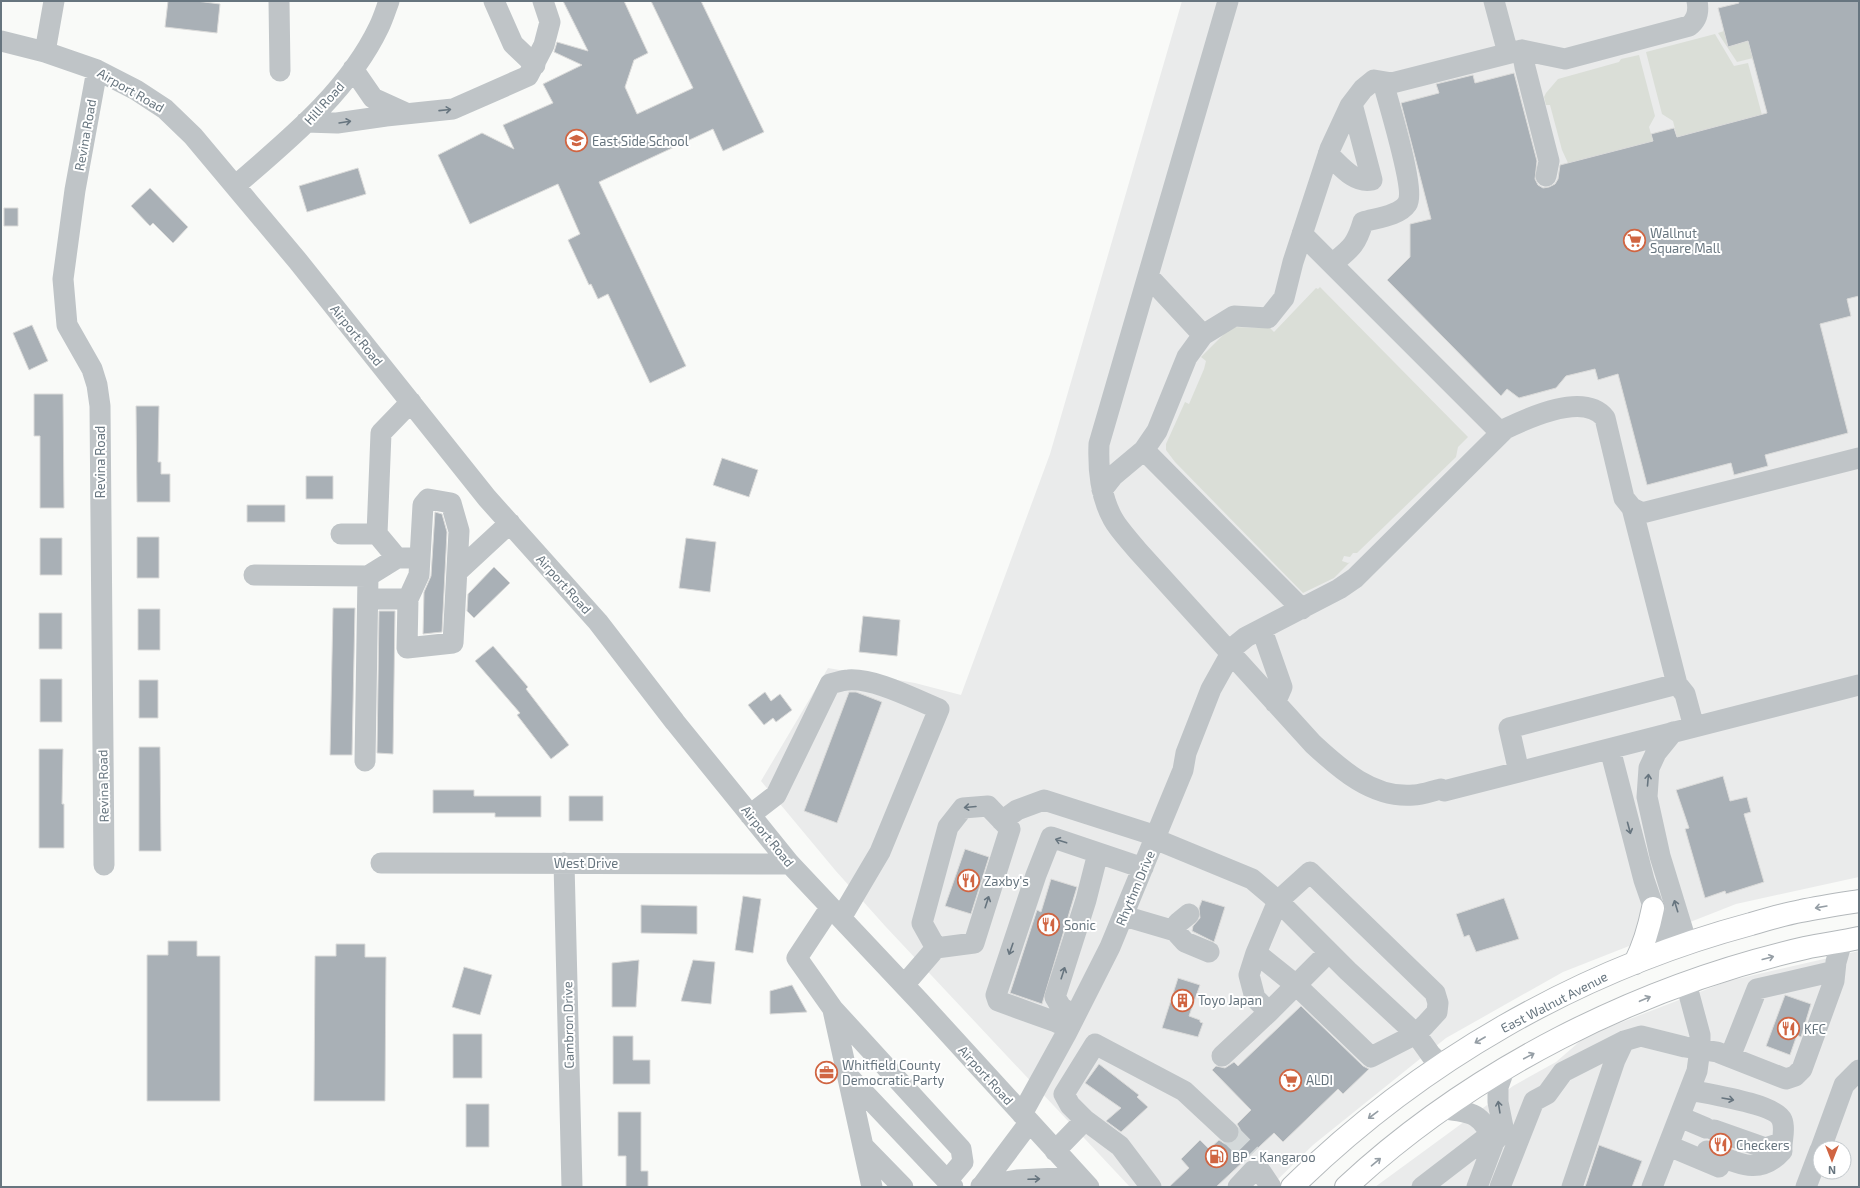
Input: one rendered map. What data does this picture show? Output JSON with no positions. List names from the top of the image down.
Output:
{
  "streets": {
    "main road": ["East Walnut Avenue"],
    "street": [
      "Airport Road",
      "Hill Road",
      "Revina Road",
      "West Drive",
      "Rhythm Drive",
      "Cambron Drive"
    ]
  },
  "crossings": [
    ["Airport Road", "Hill Road"],
    ["Airport Road", "Revina Road"],
    ["Airport Road", "West Drive"],
    ["Airport Road", "Rhythm Drive"],
    ["West Drive", "Cambron Drive"]
  ],
  "places": {
    "school or university": ["East Side School"],
    "supermarket": ["Wallnut Square Mall", "ALDI"],
    "restaurant": [
      "Zaxby's",
      "Sonic",
      "KFC",
      "Checkers"
    ],
    "building": ["Toyo Japan"],
    "office": ["Whitfield County Democratic Party"],
    "fuel station": ["BP - Kangaroo"]
  },
  "north": "bottom"
}
